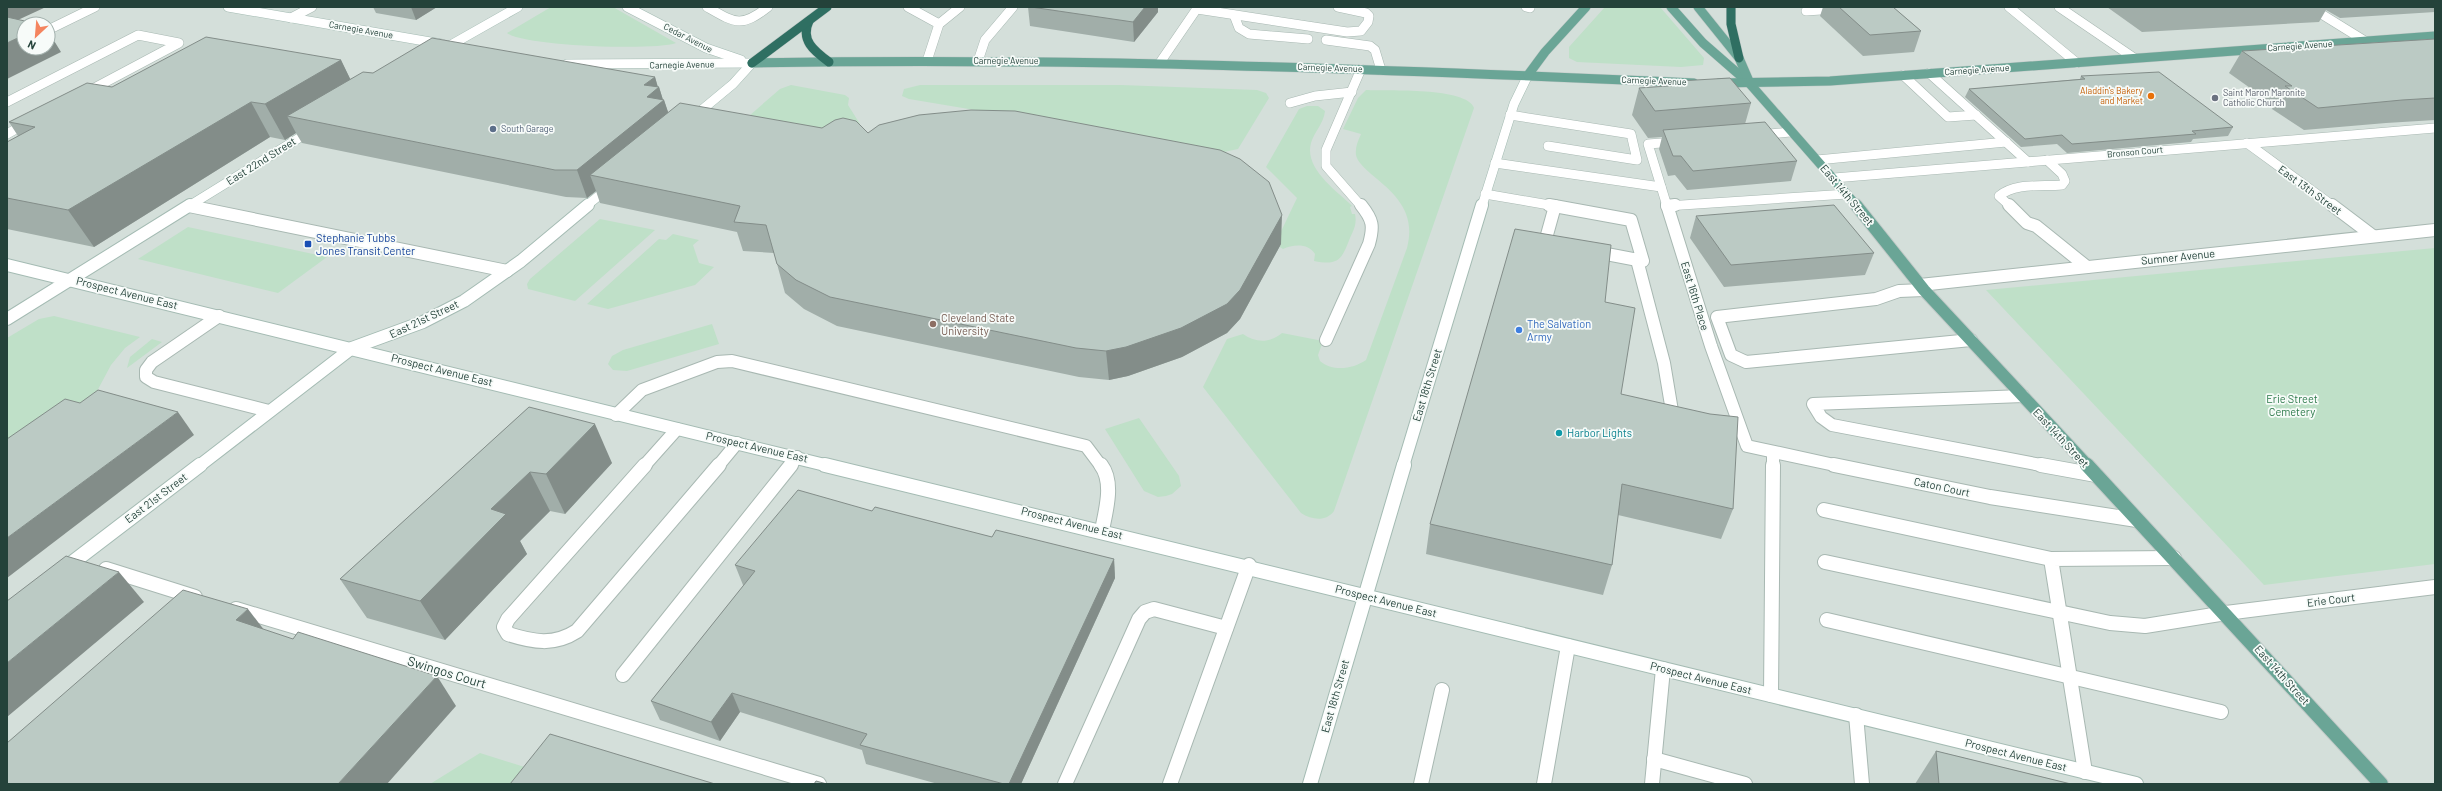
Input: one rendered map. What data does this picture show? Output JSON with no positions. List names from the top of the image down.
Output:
{
  "streets": {
    "main road": ["Carnegie Avenue", "East 14th Street", "East 18th Street"],
    "street": [
      "Cedar Avenue",
      "Bronson Court",
      "East 22nd Street",
      "East 13th Street",
      "Sumner Avenue",
      "Prospect Avenue East",
      "East 16th Place",
      "East 21st Street",
      "Caton Court",
      "Erie Court",
      "Swingos Court"
    ]
  },
  "crossings": [
    ["Carnegie Avenue", "Cedar Avenue"],
    ["Carnegie Avenue", "East 14th Street"],
    ["Carnegie Avenue", "East 18th Street"],
    ["Bronson Court", "East 13th Street"],
    ["Bronson Court", "East 14th Street"],
    ["East 22nd Street", "Prospect Avenue East"],
    ["East 13th Street", "Sumner Avenue"],
    ["East 14th Street", "Sumner Avenue"],
    ["East 14th Street", "Caton Court"],
    ["East 14th Street", "Erie Court"],
    ["Prospect Avenue East", "East 21st Street"],
    ["Prospect Avenue East", "East 18th Street"],
    ["East 16th Place", "Caton Court"]
  ],
  "parks": ["Erie Street Cemetery"],
  "places": {
    "other": [
      "Aladdin's Bakery and Market",
      "Saint Maron Maronite Catholic Church",
      "South Garage",
      "Cleveland State University",
      "The Salvation Army",
      "Harbor Lights"
    ],
    "transit": ["Stephanie Tubbs Jones Transit Center"]
  },
  "north": "bottom left"
}
